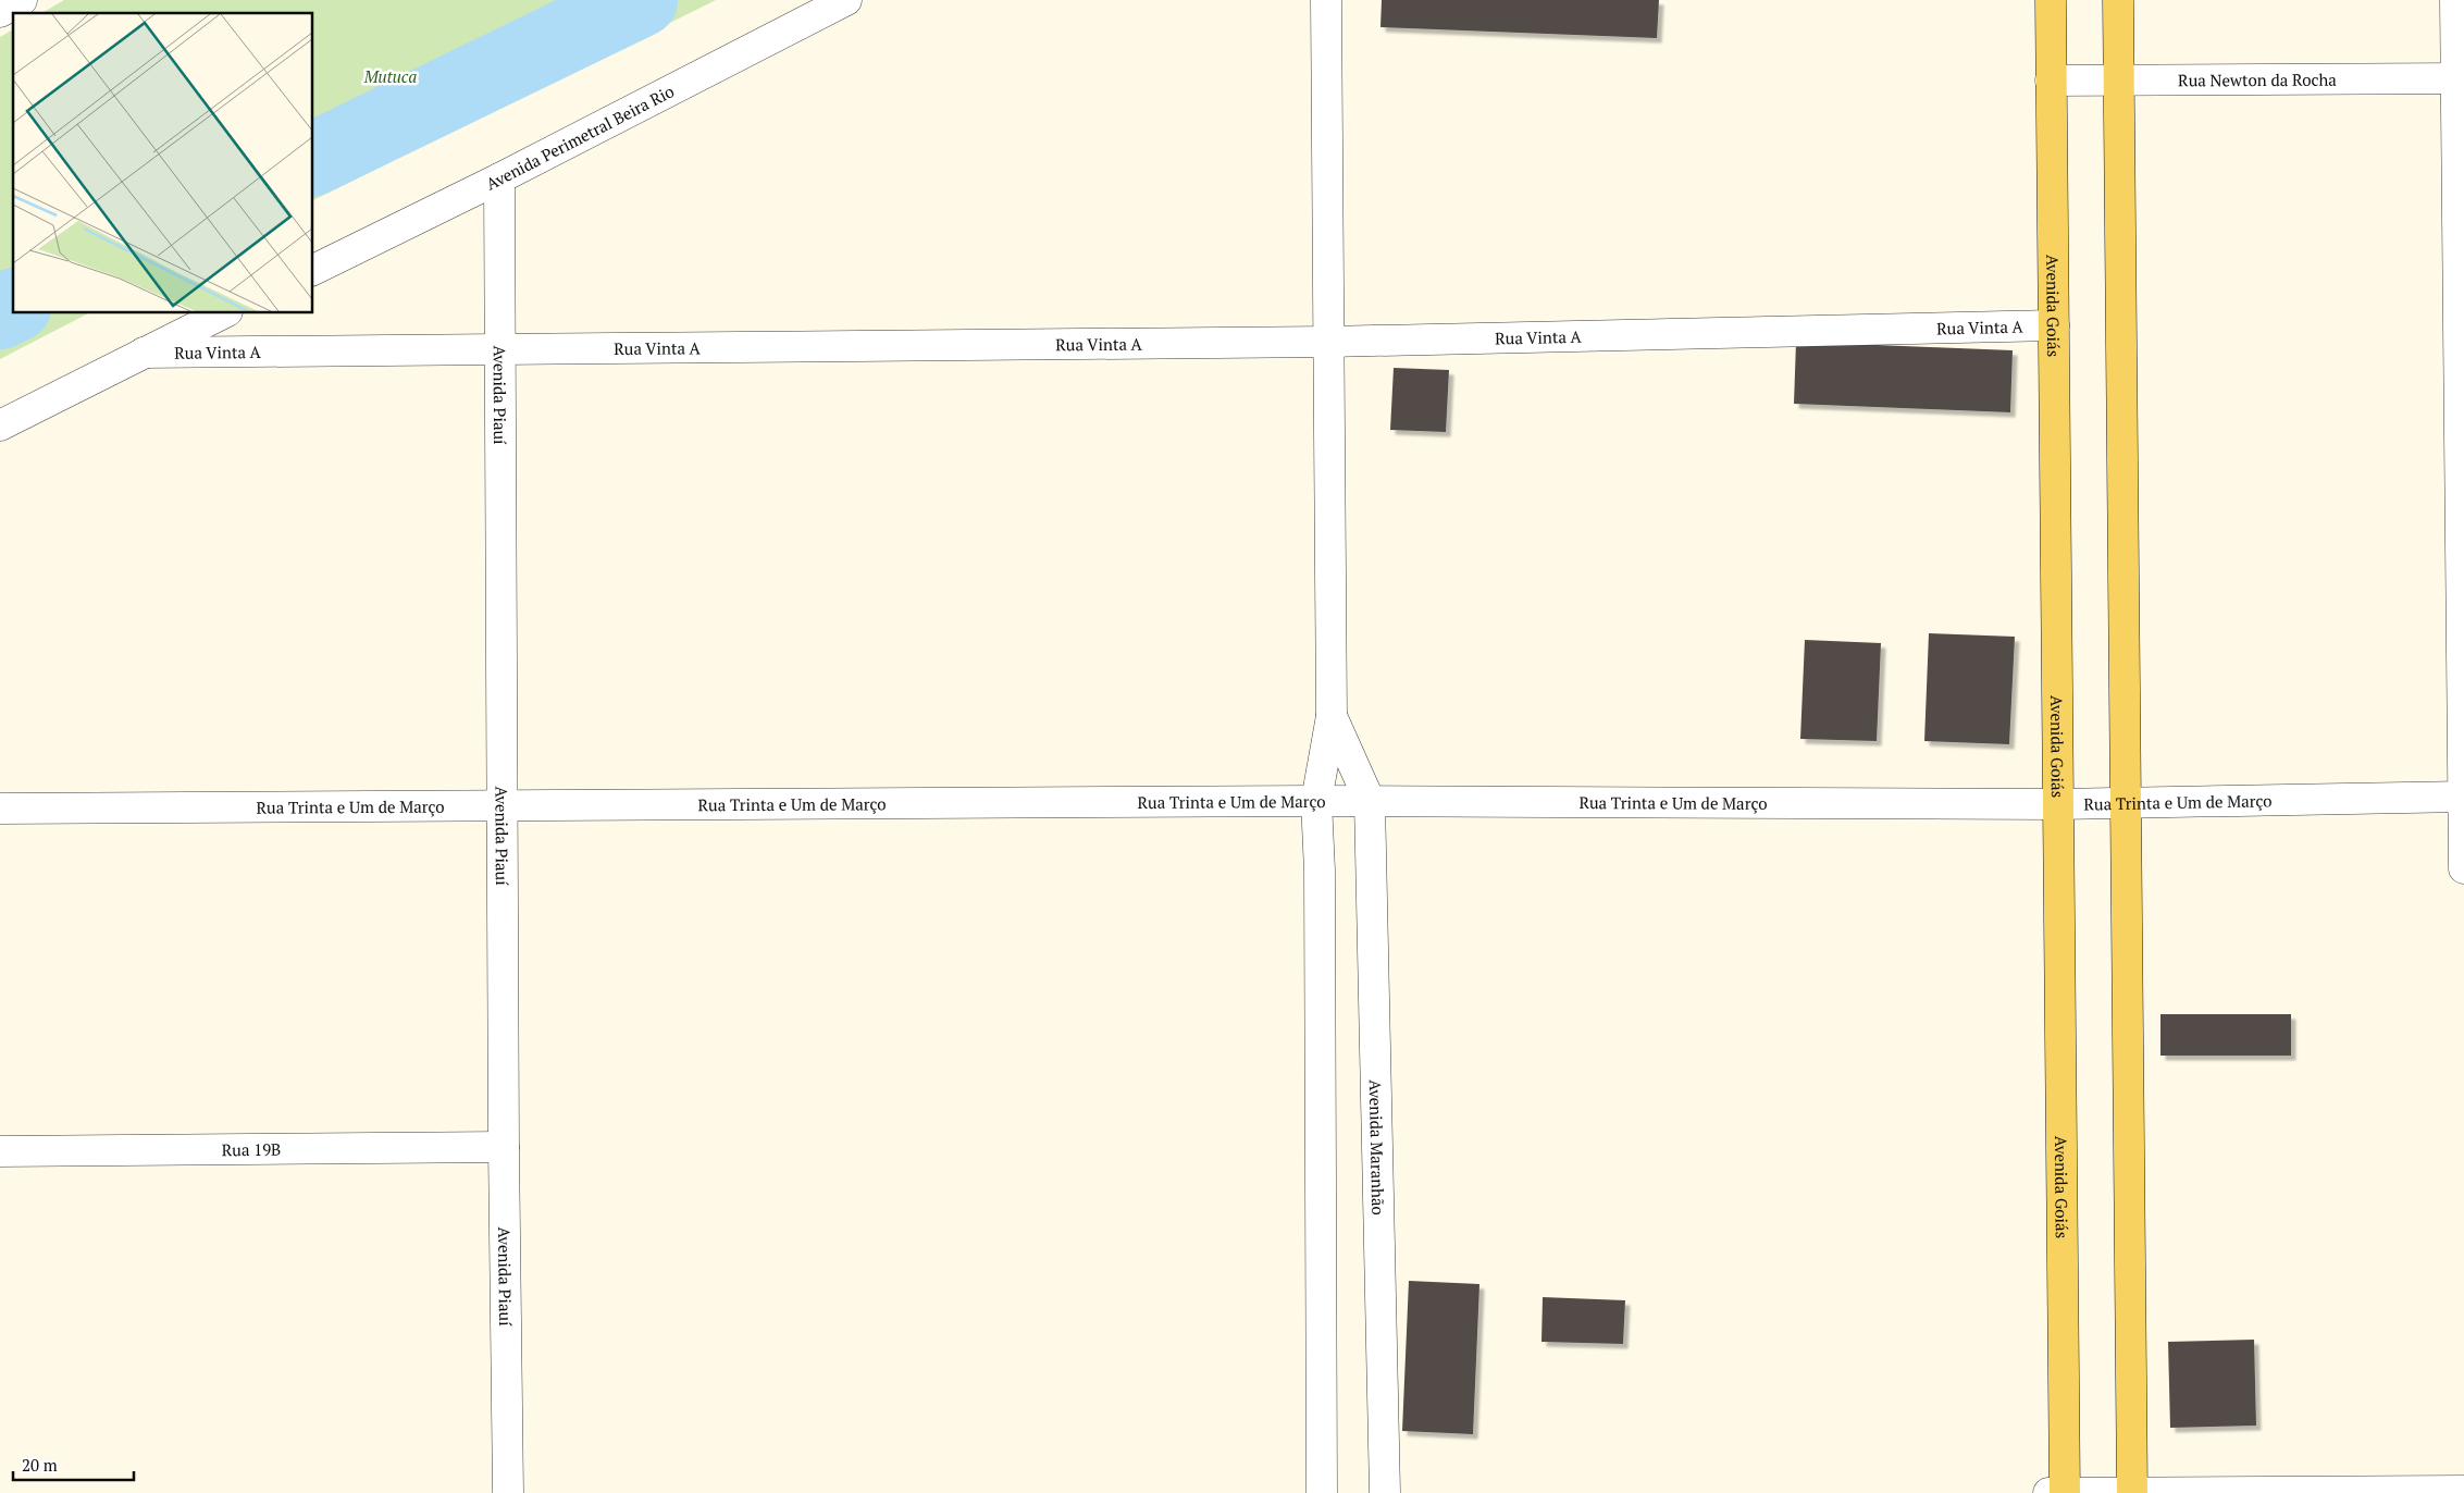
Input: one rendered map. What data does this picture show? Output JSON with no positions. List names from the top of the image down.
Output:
{
  "streets": {
    "main road": ["Avenida Goiás"],
    "street": [
      "Rua Newton da Rocha",
      "Avenida Perimetral Beira Rio",
      "Rua Vinta A",
      "Avenida Piauí",
      "Rua Trinta e Um de Março",
      "Avenida Maranhão",
      "Rua 19B"
    ]
  },
  "crossings": [
    ["Rua Newton da Rocha", "Avenida Goiás"],
    ["Avenida Perimetral Beira Rio", "Avenida Piauí"],
    ["Avenida Goiás", "Rua Vinta A"],
    ["Avenida Goiás", "Rua Trinta e Um de Março"],
    ["Rua Vinta A", "Avenida Piauí"],
    ["Avenida Piauí", "Rua Trinta e Um de Março"],
    ["Avenida Piauí", "Rua 19B"],
    ["Rua Trinta e Um de Março", "Avenida Maranhão"]
  ],
  "parks": ["Mutuca"],
  "scale_bar": "20 m"
}
